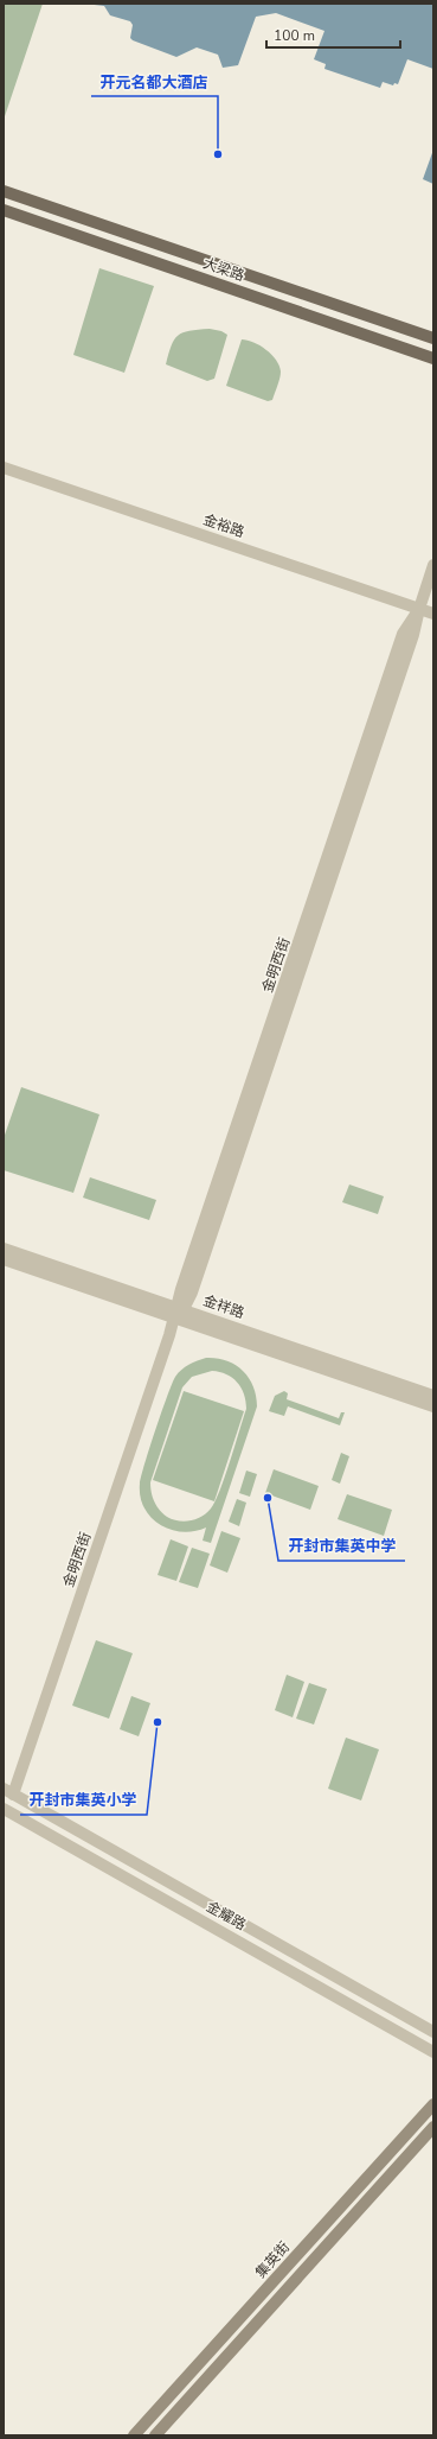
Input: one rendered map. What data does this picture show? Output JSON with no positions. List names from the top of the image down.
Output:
{
  "streets": {
    "main road": ["大梁路", "集英街"],
    "street": [
      "金裕路",
      "金明西街",
      "金祥路",
      "金耀路"
    ]
  },
  "crossings": [
    ["金裕路", "金明西街"],
    ["金明西街", "金祥路"],
    ["金明西街", "金耀路"]
  ],
  "places": ["开元名都大酒店", "开封市集英中学", "开封市集英小学"],
  "scale_bar": "100 m"
}
